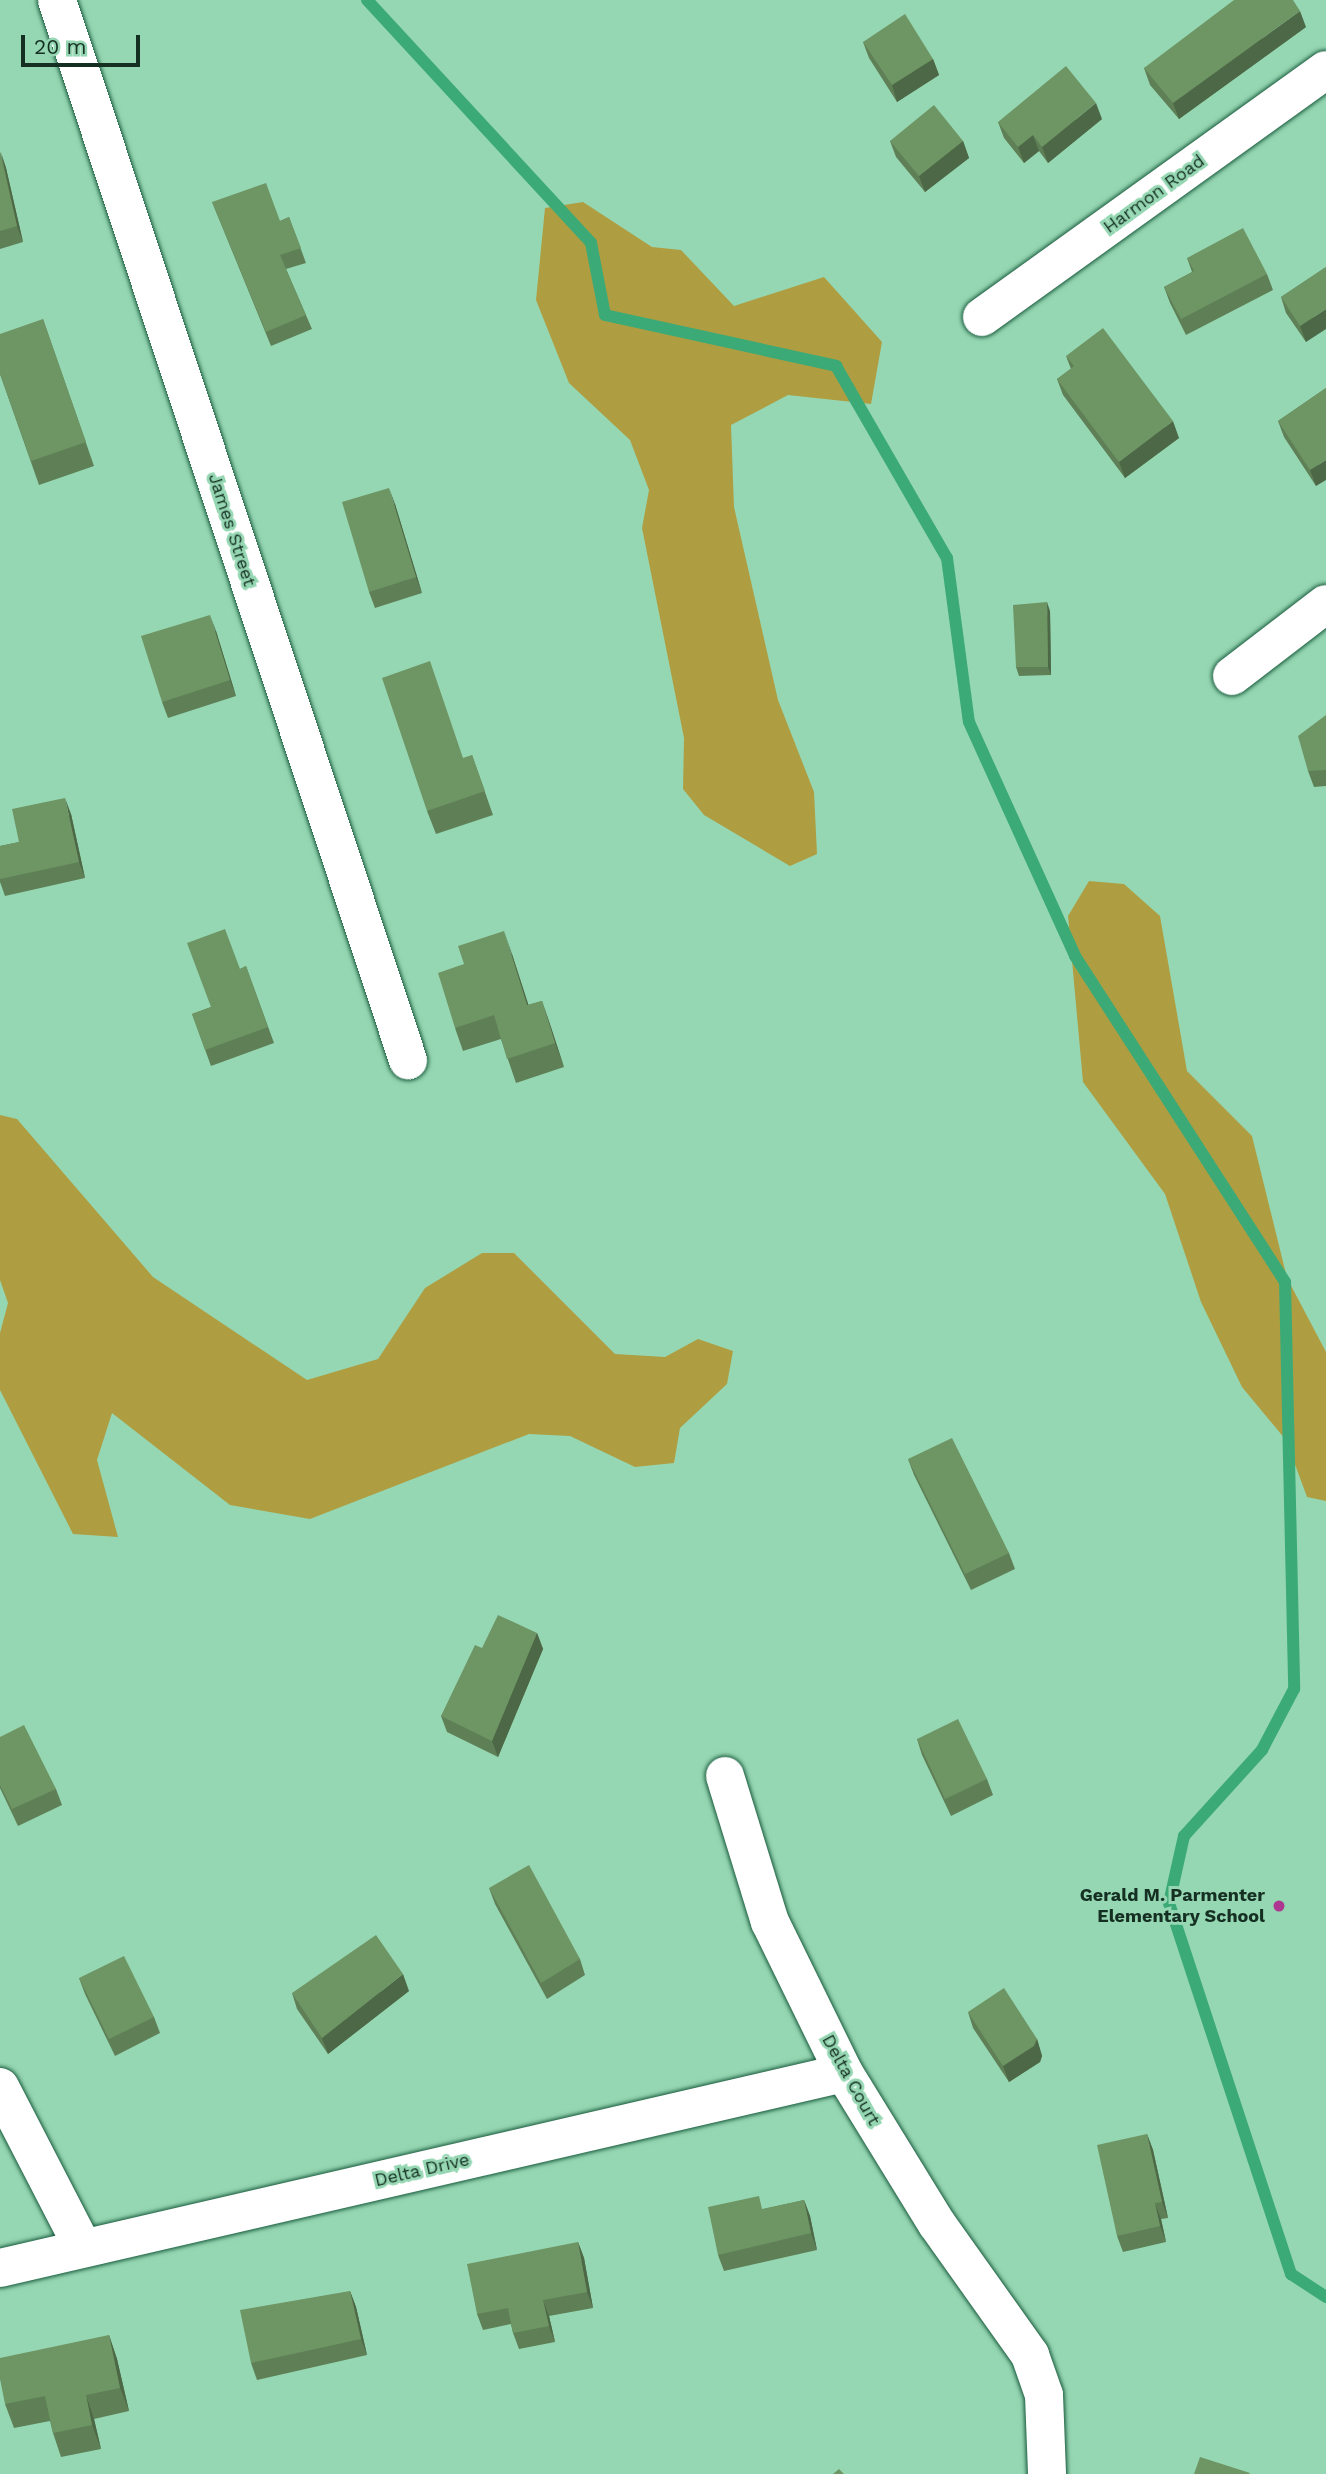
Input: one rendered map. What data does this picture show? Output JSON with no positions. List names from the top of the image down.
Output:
{
  "streets": {
    "street": [
      "Harmon Road",
      "James Street",
      "Delta Court",
      "Delta Drive"
    ]
  },
  "crossings": [
    ["Delta Court", "Delta Drive"]
  ],
  "places": ["Gerald M. Parmenter Elementary School"],
  "scale_bar": "20 m"
}
